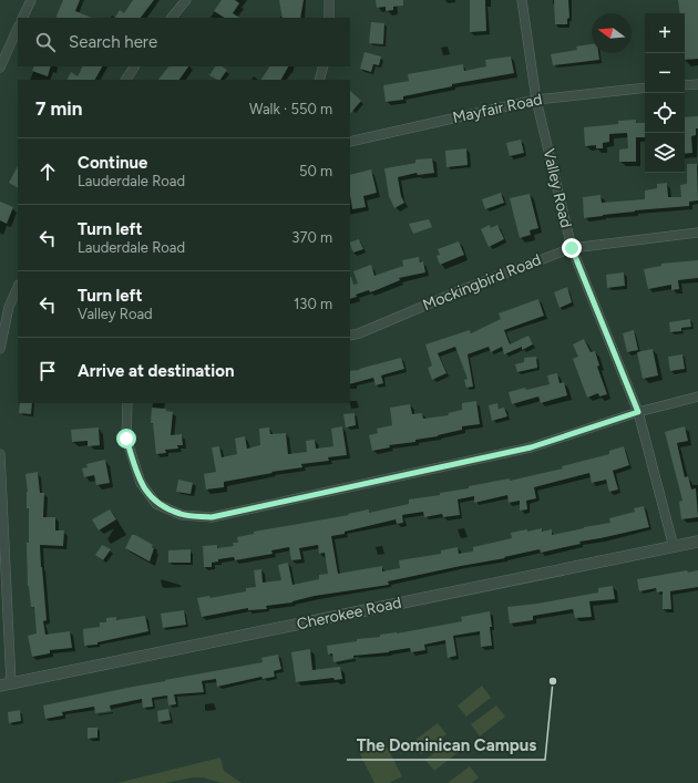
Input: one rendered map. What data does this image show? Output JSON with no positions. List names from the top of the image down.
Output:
{
  "streets": {
    "street": [
      "Mayfair Road",
      "Valley Road",
      "Mockingbird Road",
      "Cherokee Road"
    ]
  },
  "crossings": [
    ["Mayfair Road", "Valley Road"],
    ["Valley Road", "Mockingbird Road"],
    ["Valley Road", "Cherokee Road"]
  ],
  "places": ["The Dominican Campus"],
  "north": "left",
  "page": {
    "map_buttons": ["+", "−"],
    "search": "Search here",
    "heading": ["7 min", "Walk · 550 m"],
    "list": [
      ["Continue", "Lauderdale Road", "50 m"],
      ["Turn left", "Lauderdale Road", "370 m"],
      ["Turn left", "Valley Road", "130 m"],
      "Arrive at destination"
    ]
  }
}
